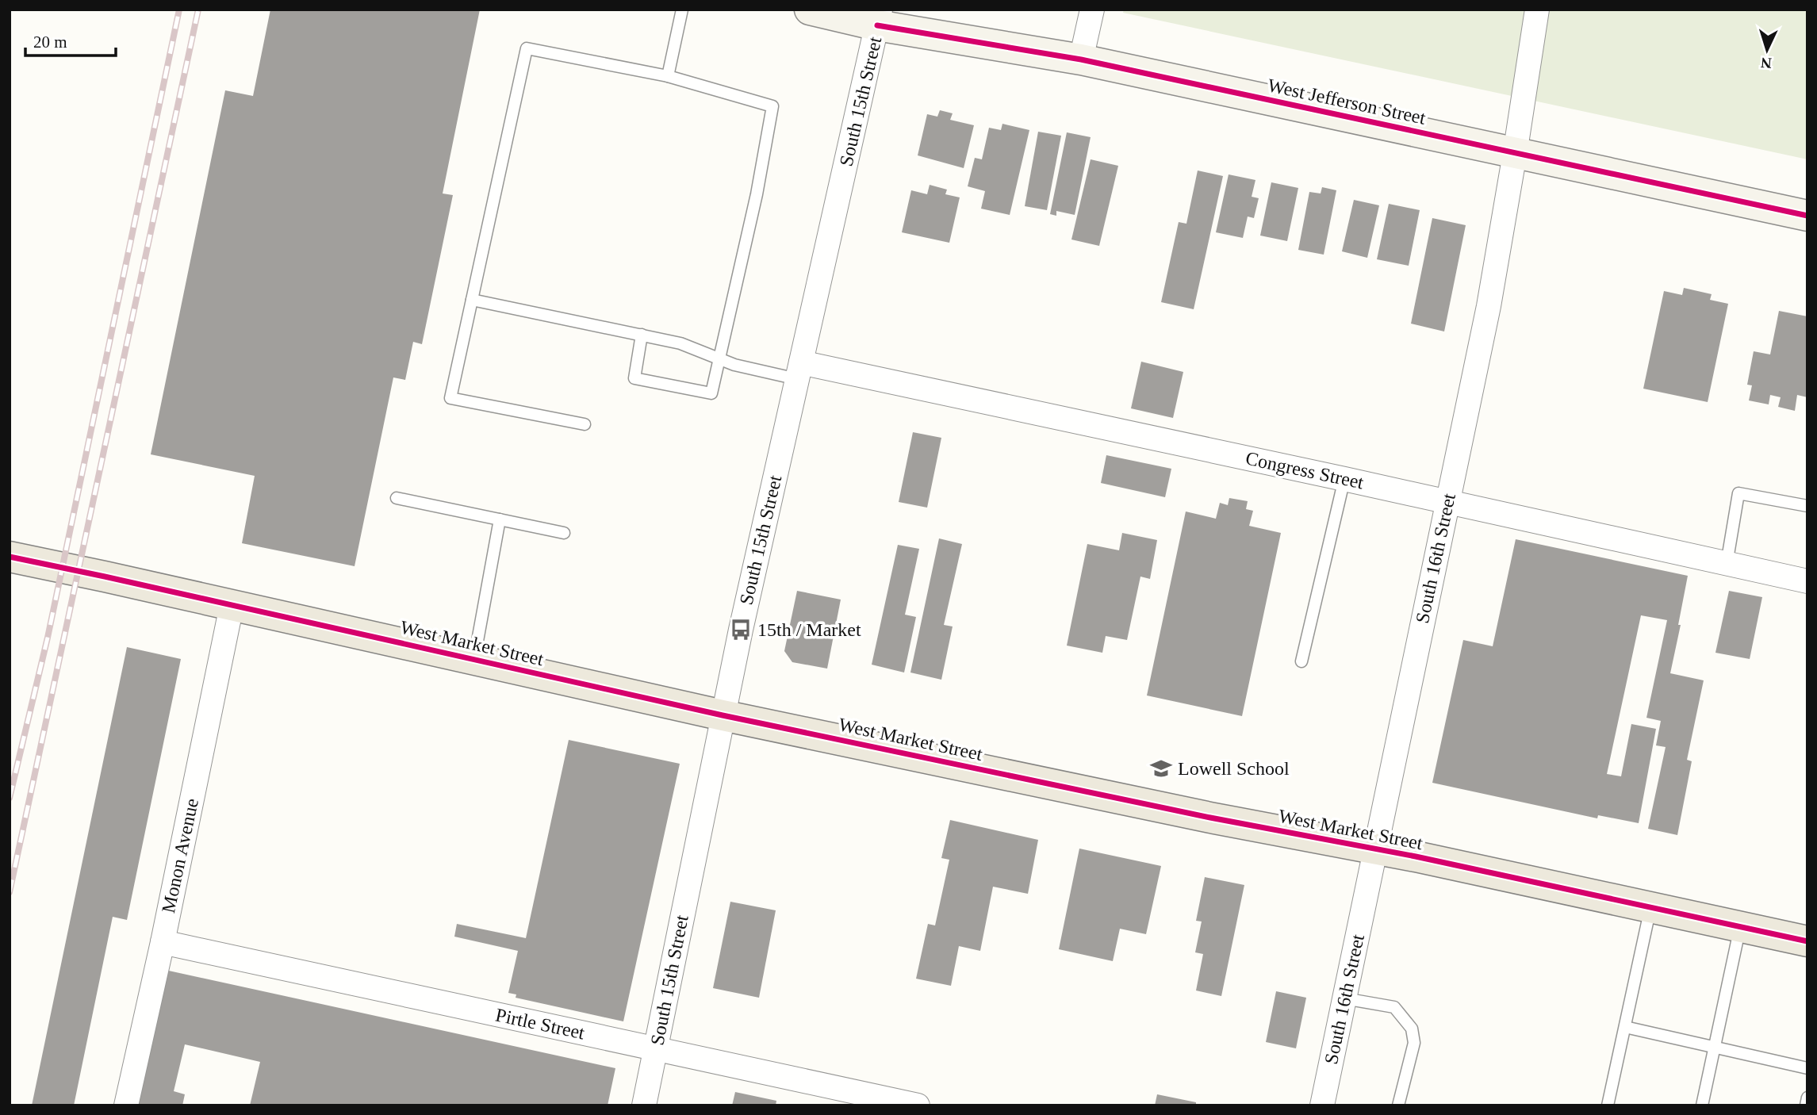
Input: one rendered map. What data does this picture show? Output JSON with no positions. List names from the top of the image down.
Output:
{
  "streets": {
    "main road": ["West Market Street"],
    "street": [
      "South 15th Street",
      "West Jefferson Street",
      "Congress Street",
      "South 16th Street",
      "Monon Avenue",
      "Pirtle Street"
    ]
  },
  "crossings": [
    ["South 15th Street", "West Jefferson Street"],
    ["South 15th Street", "Congress Street"],
    ["South 15th Street", "West Market Street"],
    ["South 15th Street", "Pirtle Street"],
    ["West Jefferson Street", "South 16th Street"],
    ["Congress Street", "South 16th Street"],
    ["South 16th Street", "West Market Street"],
    ["West Market Street", "Monon Avenue"],
    ["Monon Avenue", "Pirtle Street"]
  ],
  "places": {
    "bus stop": ["15th / Market"],
    "school or university": ["Lowell School"]
  },
  "scale_bar": "20 m",
  "north": "bottom"
}
